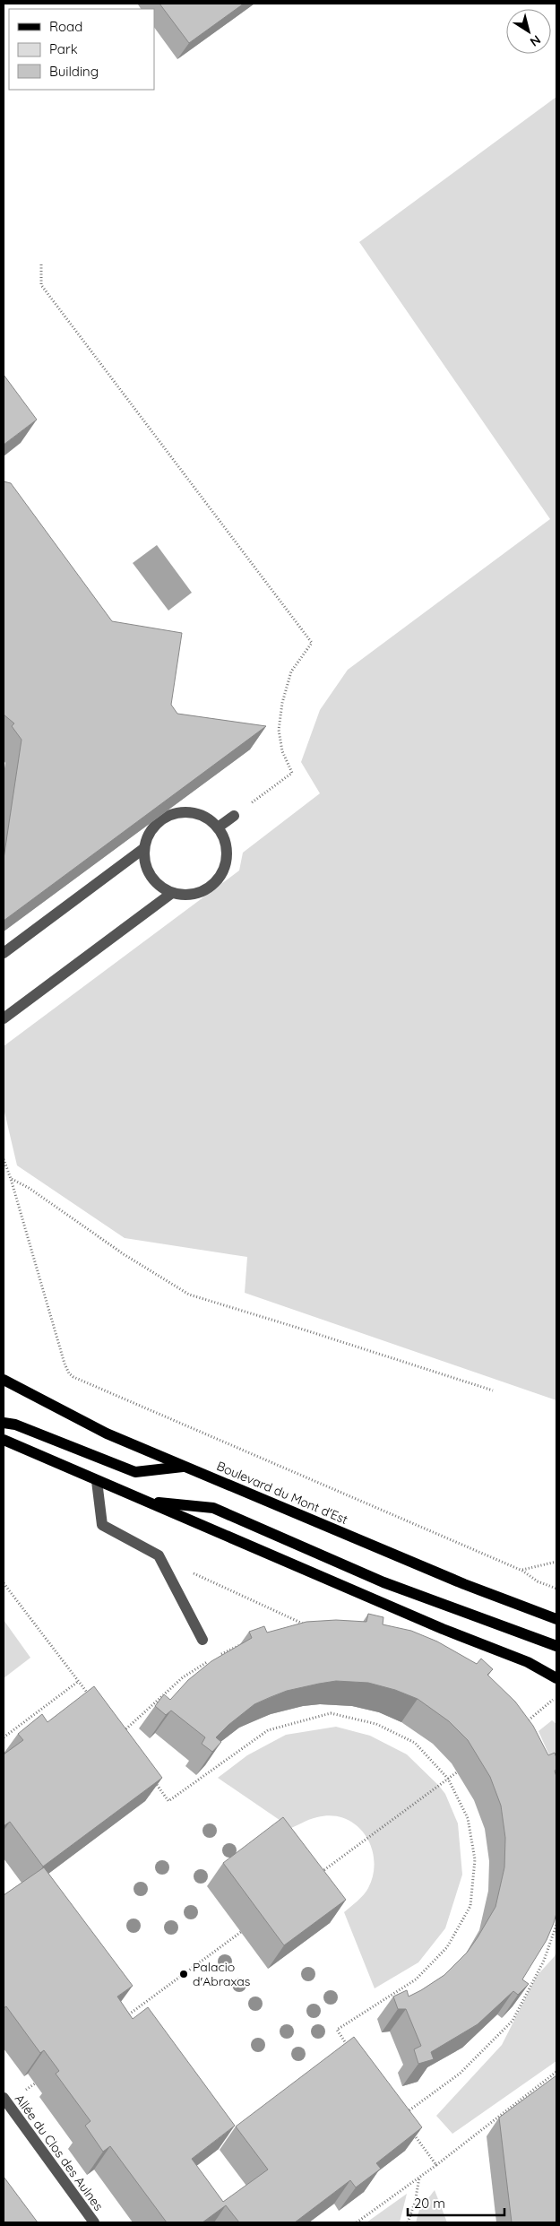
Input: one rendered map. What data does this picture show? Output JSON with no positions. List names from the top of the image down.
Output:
{
  "streets": {
    "main road": ["Boulevard du Mont d'Est"],
    "street": ["Allée du Clos des Aulnes"]
  },
  "places": ["Palacio d'Abraxas"],
  "legend": ["Road", "Park", "Building"],
  "scale_bar": "20 m",
  "north": "bottom right"
}
